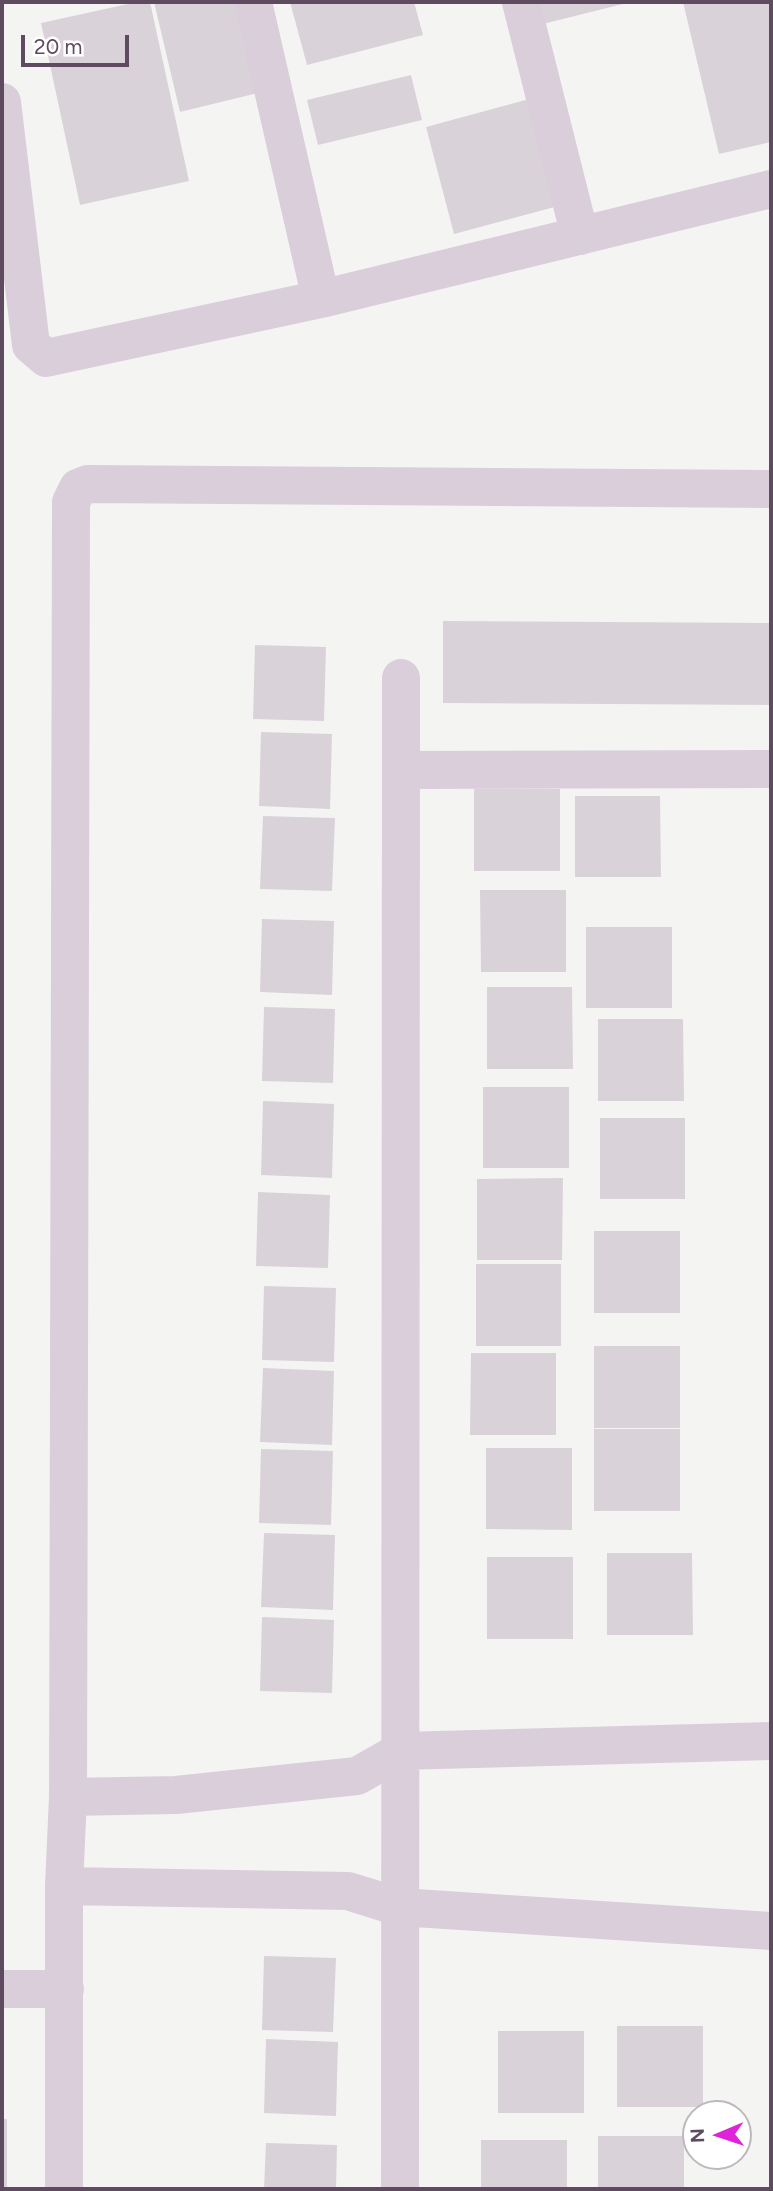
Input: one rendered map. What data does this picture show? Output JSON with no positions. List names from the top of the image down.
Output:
{
  "scale_bar": "20 m",
  "north": "left"
}
